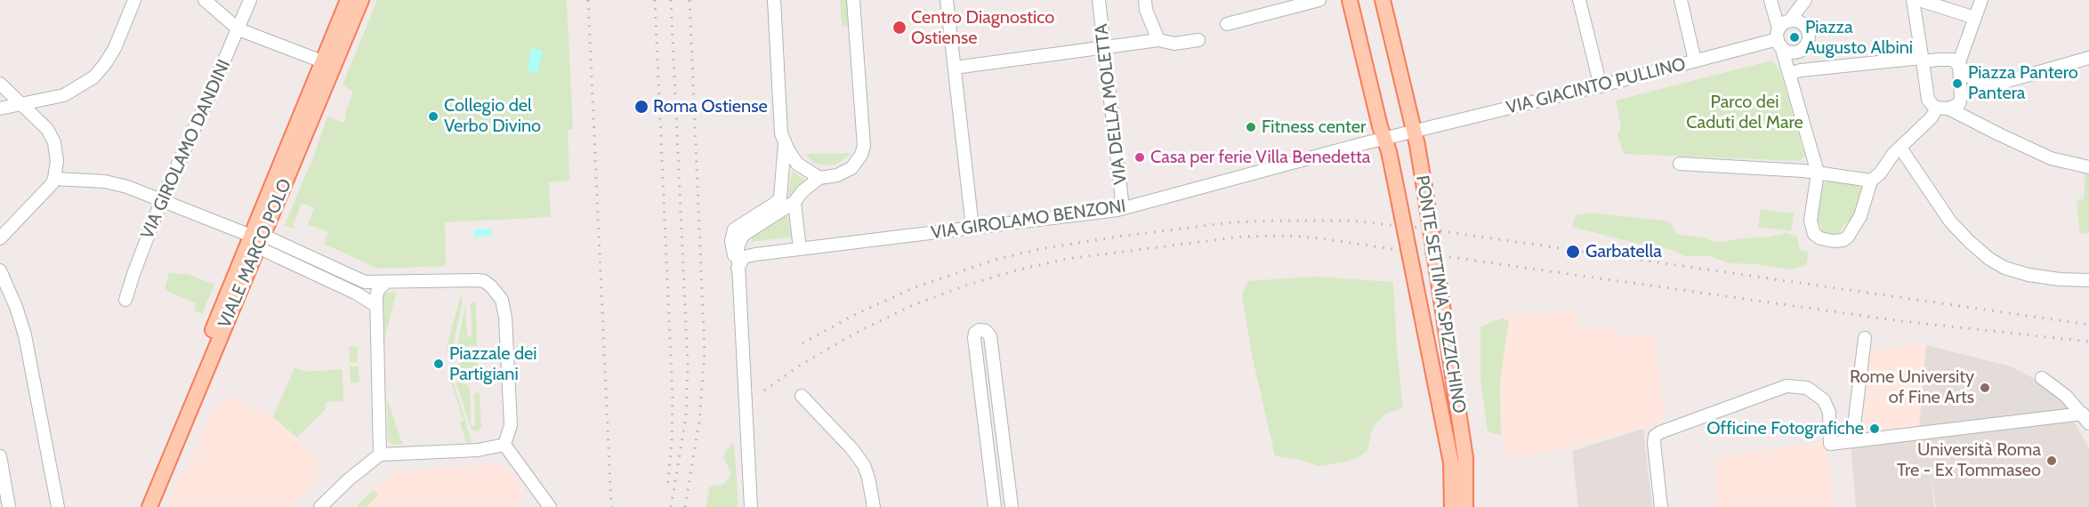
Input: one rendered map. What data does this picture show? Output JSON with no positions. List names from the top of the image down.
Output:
{
  "streets": {
    "main road": ["VIALE MARCO POLO", "PONTE SETTIMIA SPIZZICHINO"],
    "street": [
      "VIA GIACINTO PULLINO",
      "VIA DELLA MOLETTA",
      "VIA GIROLAMO DANDINI",
      "VIA GIROLAMO BENZONI"
    ]
  },
  "crossings": [
    ["VIA GIACINTO PULLINO", "VIA GIROLAMO BENZONI"],
    ["VIA GIACINTO PULLINO", "PONTE SETTIMIA SPIZZICHINO"],
    ["VIA DELLA MOLETTA", "VIA GIROLAMO BENZONI"],
    ["VIA GIROLAMO BENZONI", "PONTE SETTIMIA SPIZZICHINO"]
  ],
  "parks": ["Parco dei Caduti del Mare"],
  "places": [
    "Centro Diagnostico Ostiense",
    "Piazza Augusto Albini",
    "Piazza Pantero Pantera",
    "Roma Ostiense",
    "Collegio del Verbo Divino",
    "Fitness center",
    "Casa per ferie Villa Benedetta",
    "Garbatella",
    "Piazzale dei Partigiani",
    "Rome University of Fine Arts",
    "Officine Fotografiche",
    "Università Roma Tre - Ex Tommaseo"
  ]
}
